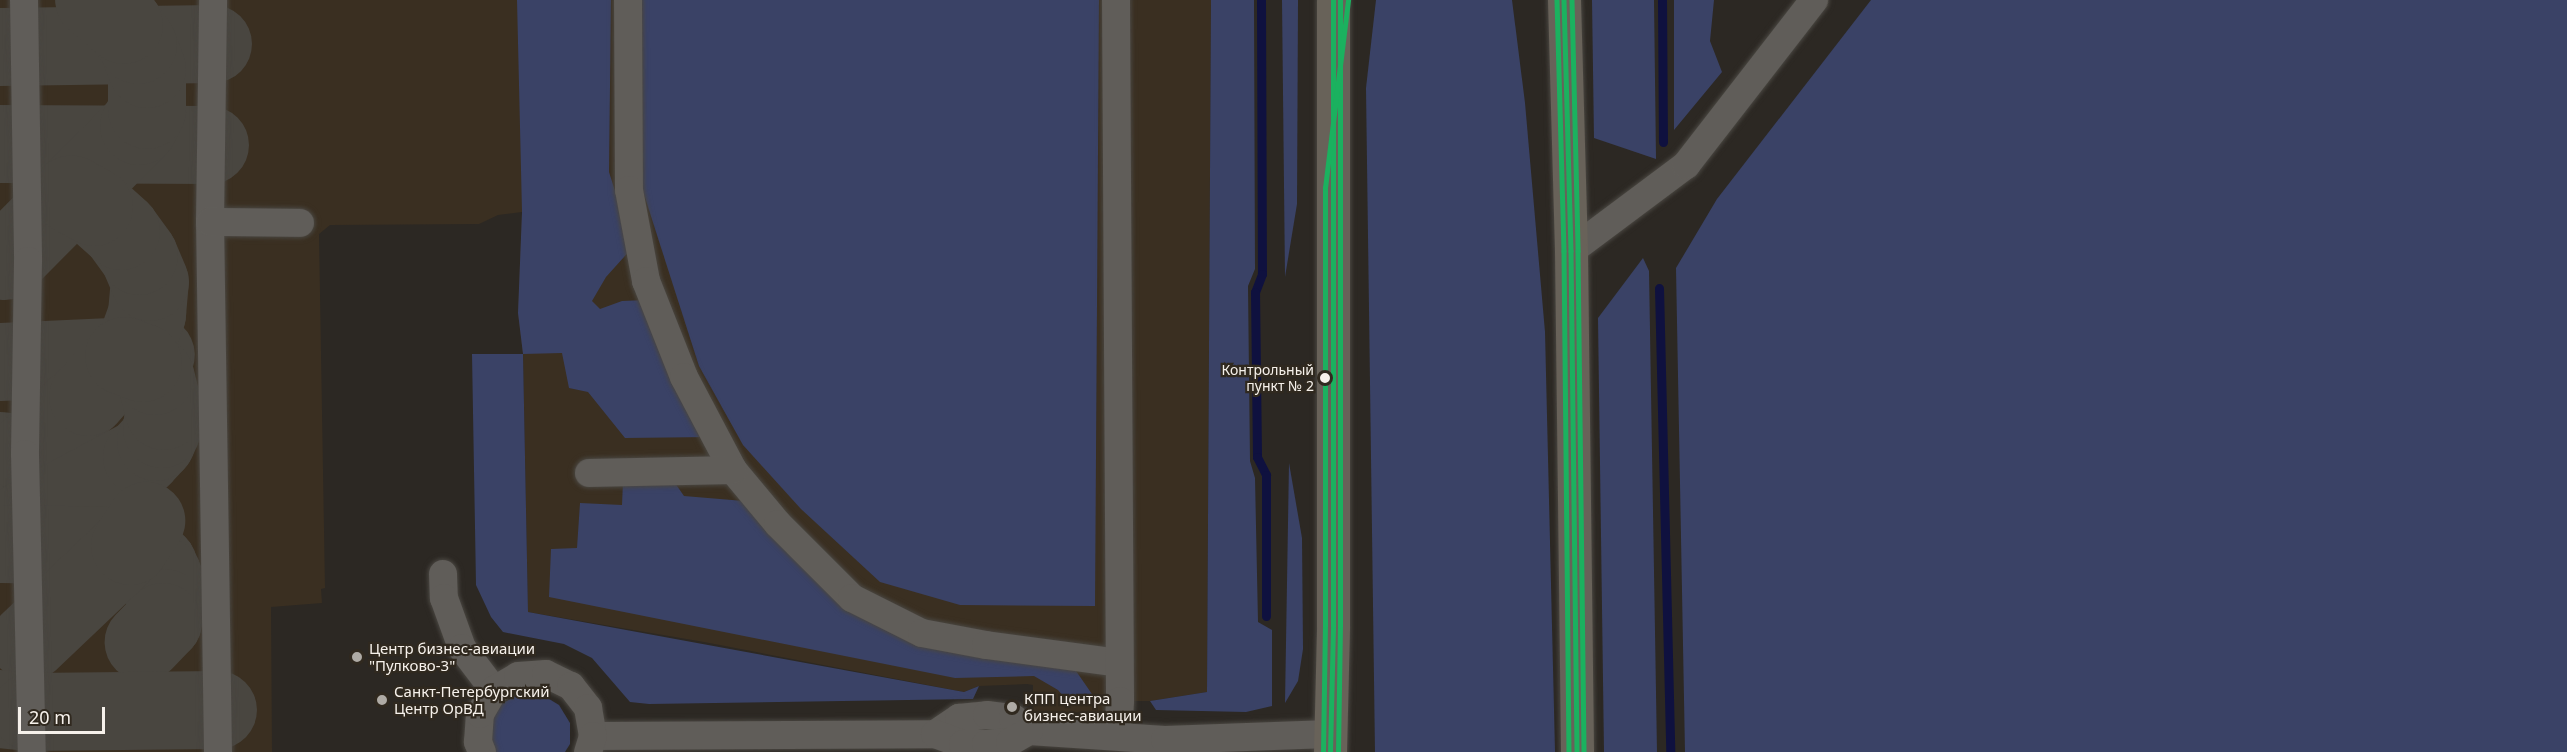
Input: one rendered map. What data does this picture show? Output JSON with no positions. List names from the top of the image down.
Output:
{
  "places": [
    "Контрольный пункт № 2",
    "Центр бизнес-авиации \"Пулково-3\"",
    "Санкт-Петербургский Центр ОрВД",
    "КПП центра бизнес-авиации"
  ],
  "scale_bar": "20 m"
}
